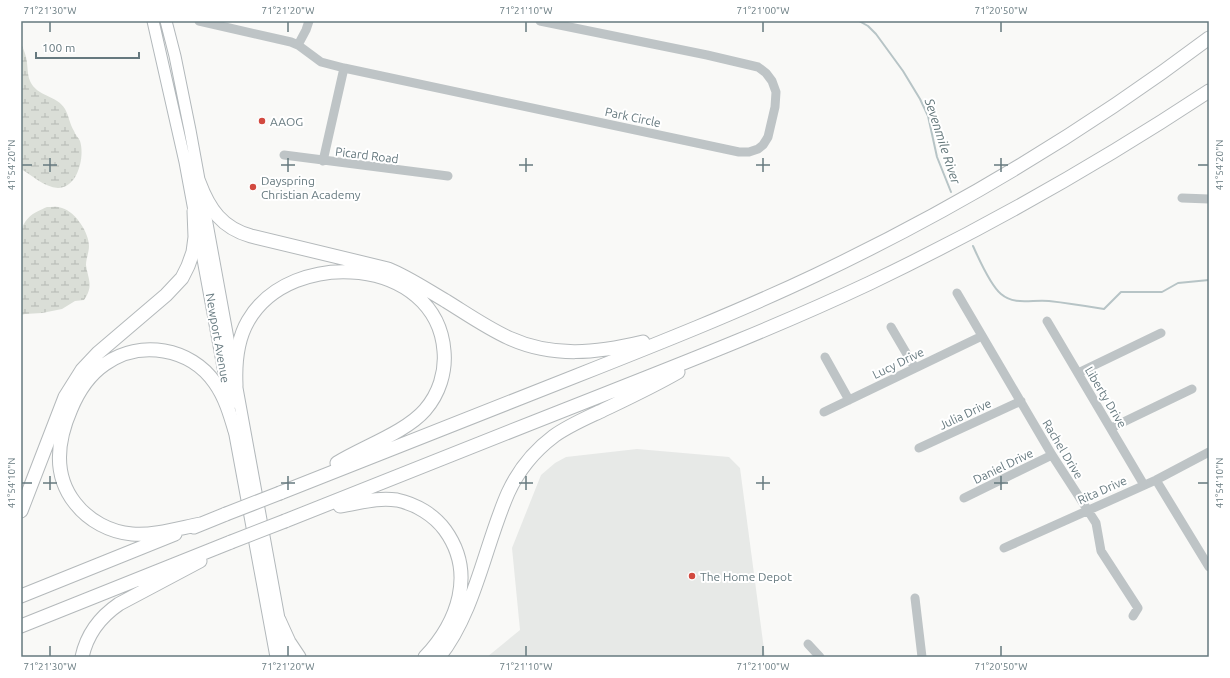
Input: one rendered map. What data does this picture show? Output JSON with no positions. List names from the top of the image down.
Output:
{
  "streets": {
    "main road": ["Newport Avenue"],
    "street": [
      "Park Circle",
      "Picard Road",
      "Lucy Drive",
      "Liberty Drive",
      "Julia Drive",
      "Rachel Drive",
      "Daniel Drive",
      "Rita Drive"
    ]
  },
  "crossings": [
    ["Lucy Drive", "Rachel Drive"],
    ["Liberty Drive", "Rita Drive"],
    ["Julia Drive", "Rachel Drive"],
    ["Rachel Drive", "Daniel Drive"],
    ["Rachel Drive", "Rita Drive"]
  ],
  "water": ["Sevenmile River"],
  "places": ["AAOG", "Dayspring Christian Academy", "The Home Depot"],
  "scale_bar": "100 m",
  "coordinates": [
    "71°21'30\"W",
    "71°21'20\"W",
    "71°21'10\"W",
    "71°21'00\"W",
    "71°20'50\"W",
    "41°54'20\"N",
    "41°54'10\"N"
  ]
}
